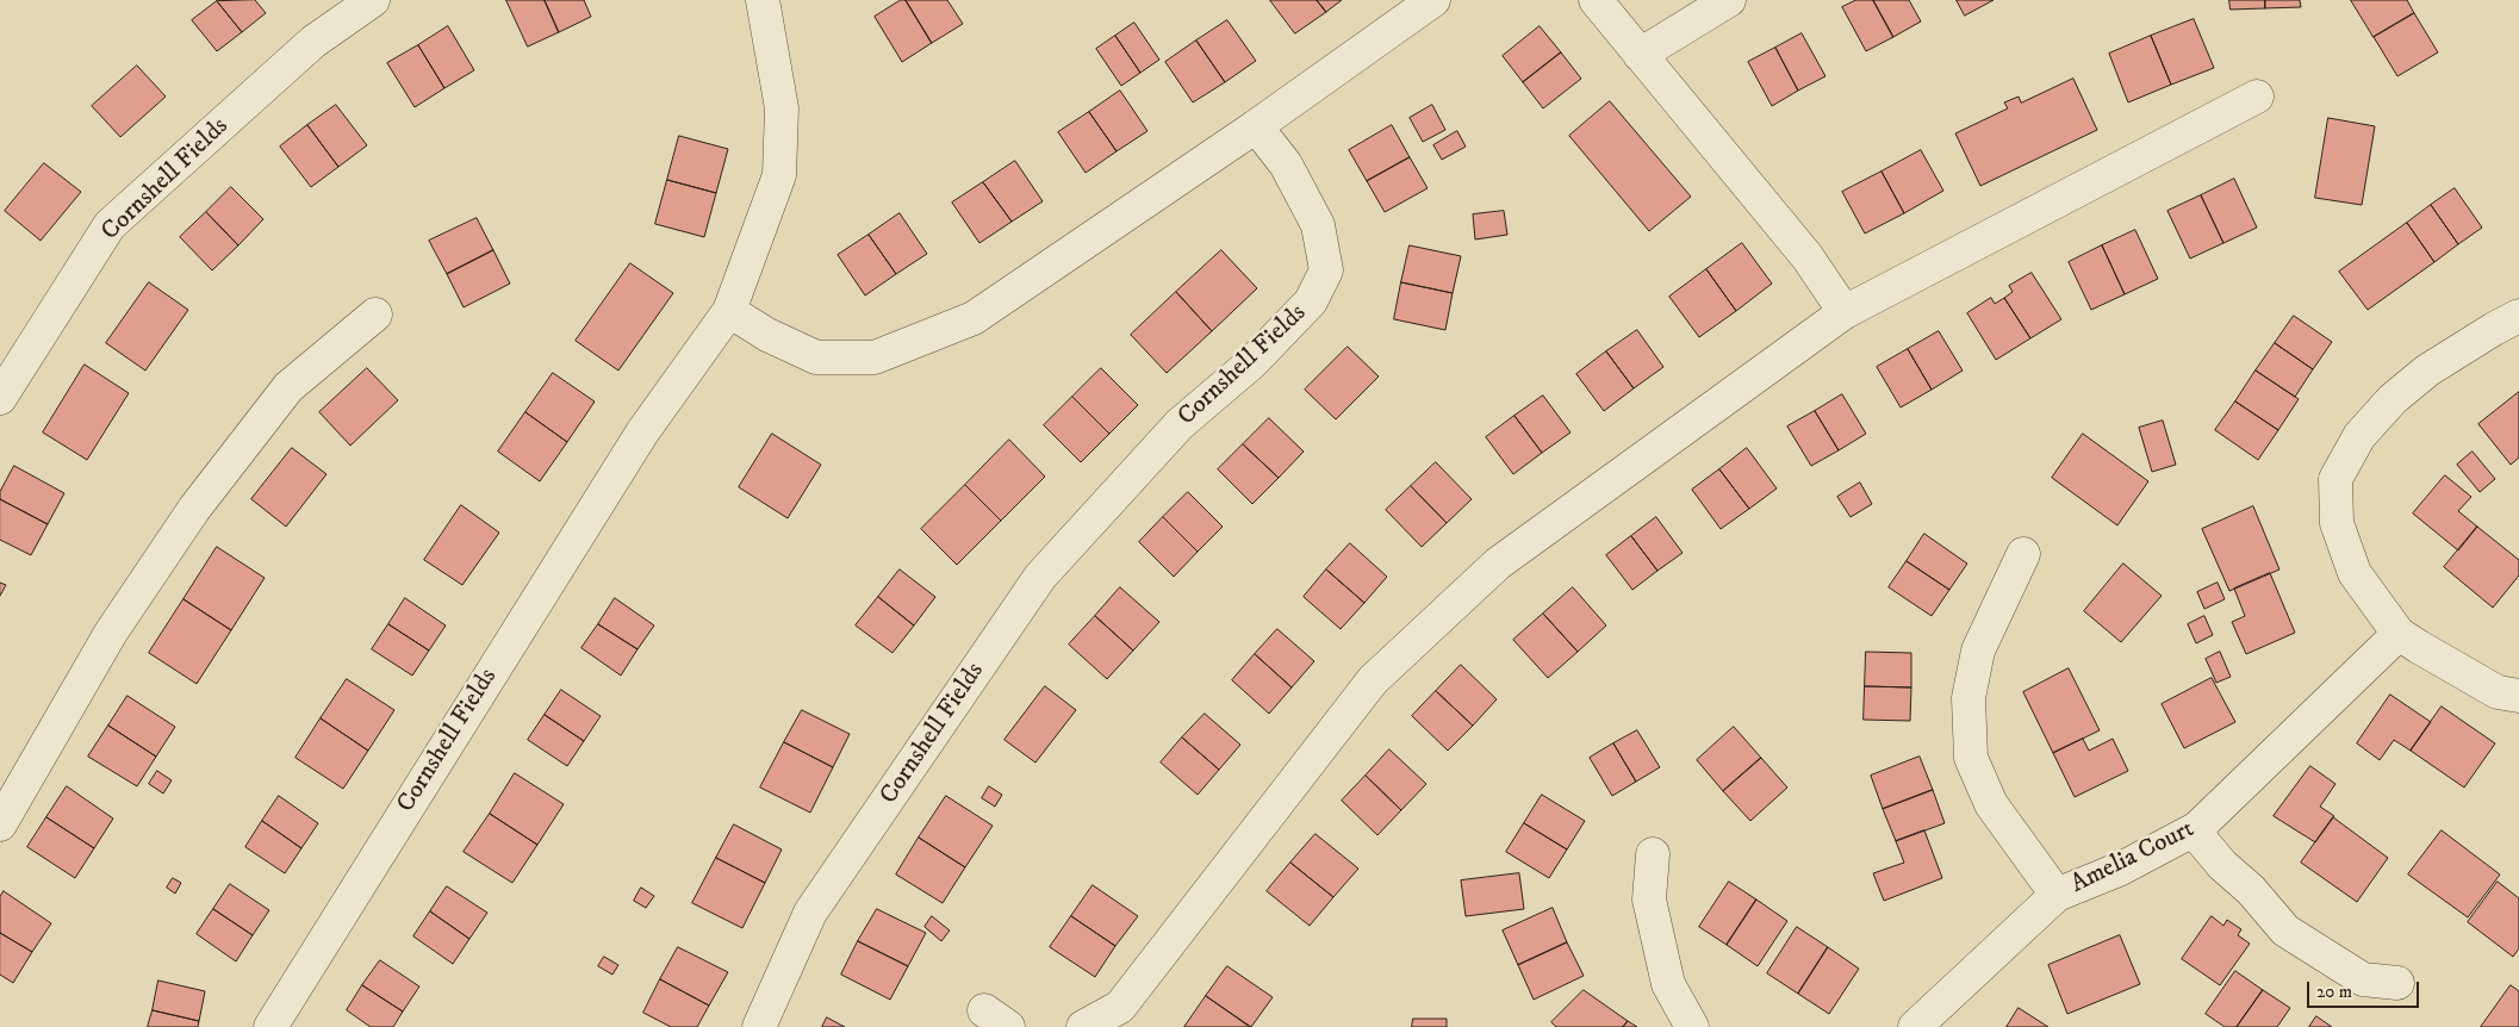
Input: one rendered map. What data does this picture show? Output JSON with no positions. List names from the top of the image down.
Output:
{
  "streets": {
    "street": ["Cornshell Fields", "Amelia Court"]
  },
  "scale_bar": "20 m"
}
